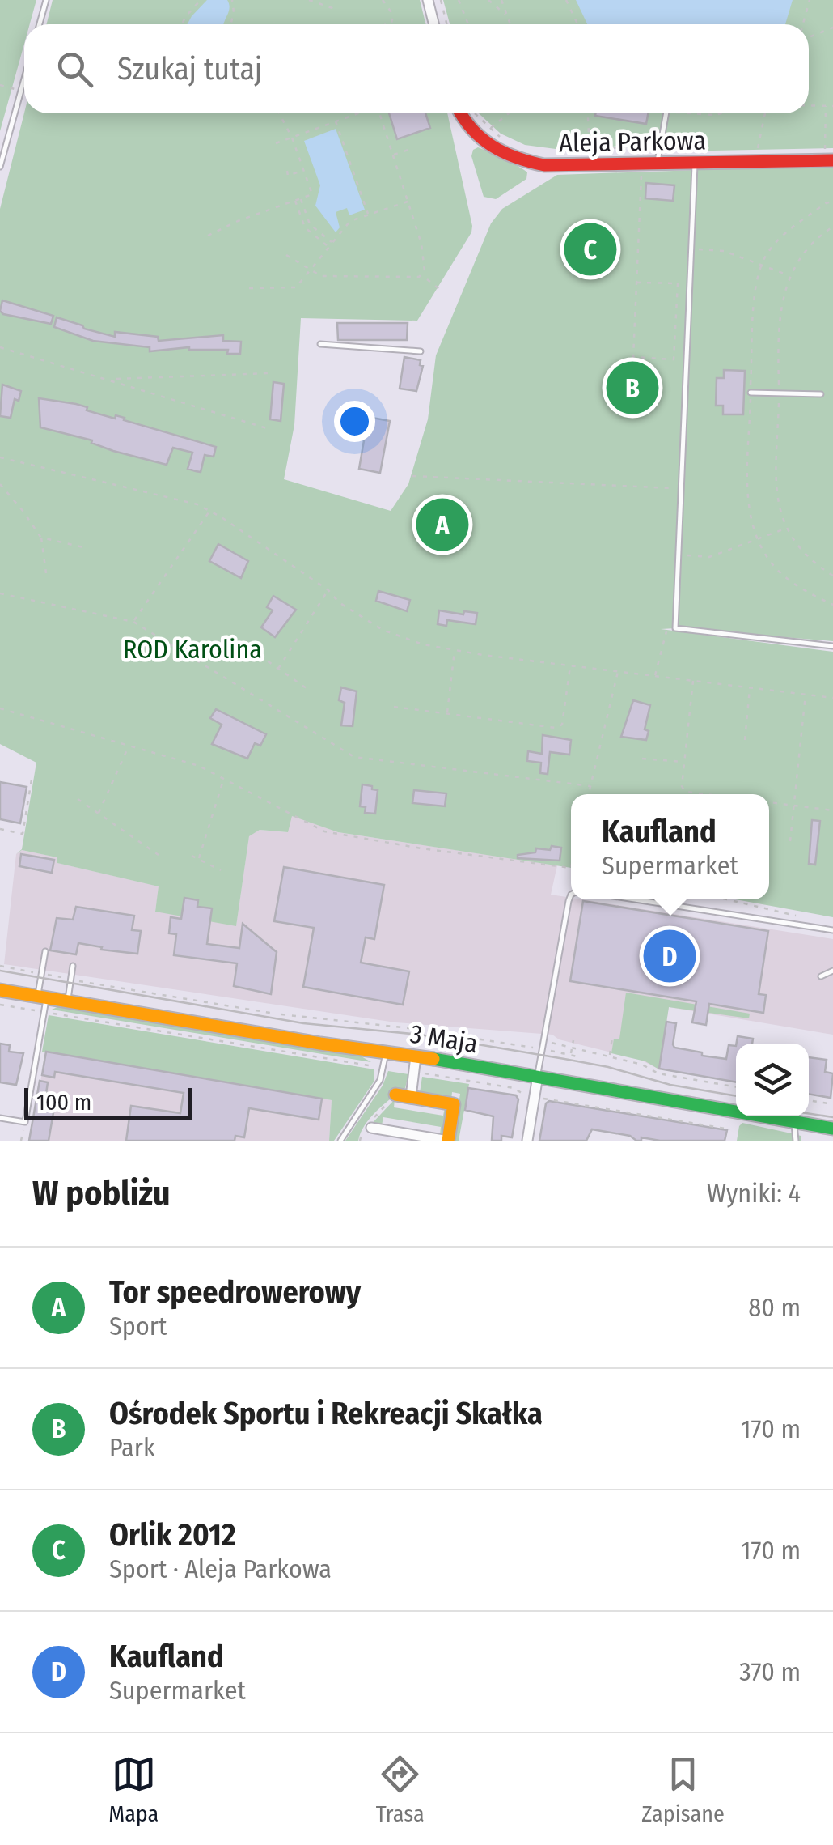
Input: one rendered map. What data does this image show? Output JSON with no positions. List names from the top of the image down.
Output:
{
  "streets": {
    "street": ["Aleja Parkowa", "3 Maja"]
  },
  "parks": ["ROD Karolina"],
  "scale_bar": "100 m",
  "page": {
    "search": "Szukaj tutaj",
    "pins": [
      "C",
      "B",
      "A",
      "D"
    ],
    "popup": ["Kaufland", "Supermarket"],
    "scale": "100 m",
    "heading": ["W pobliżu", "Wyniki: 4"],
    "list": [
      {
        "mark": "A",
        "name": "Tor speedrowerowy",
        "note": "Sport",
        "value": "80 m"
      },
      {
        "mark": "B",
        "name": "Ośrodek Sportu i Rekreacji Skałka",
        "note": "Park",
        "value": "170 m"
      },
      {
        "mark": "C",
        "name": "Orlik 2012",
        "note": "Sport · Aleja Parkowa",
        "value": "170 m"
      },
      {
        "mark": "D",
        "name": "Kaufland",
        "note": "Supermarket",
        "value": "370 m"
      }
    ],
    "nav": ["Mapa", "Trasa", "Zapisane"]
  }
}
